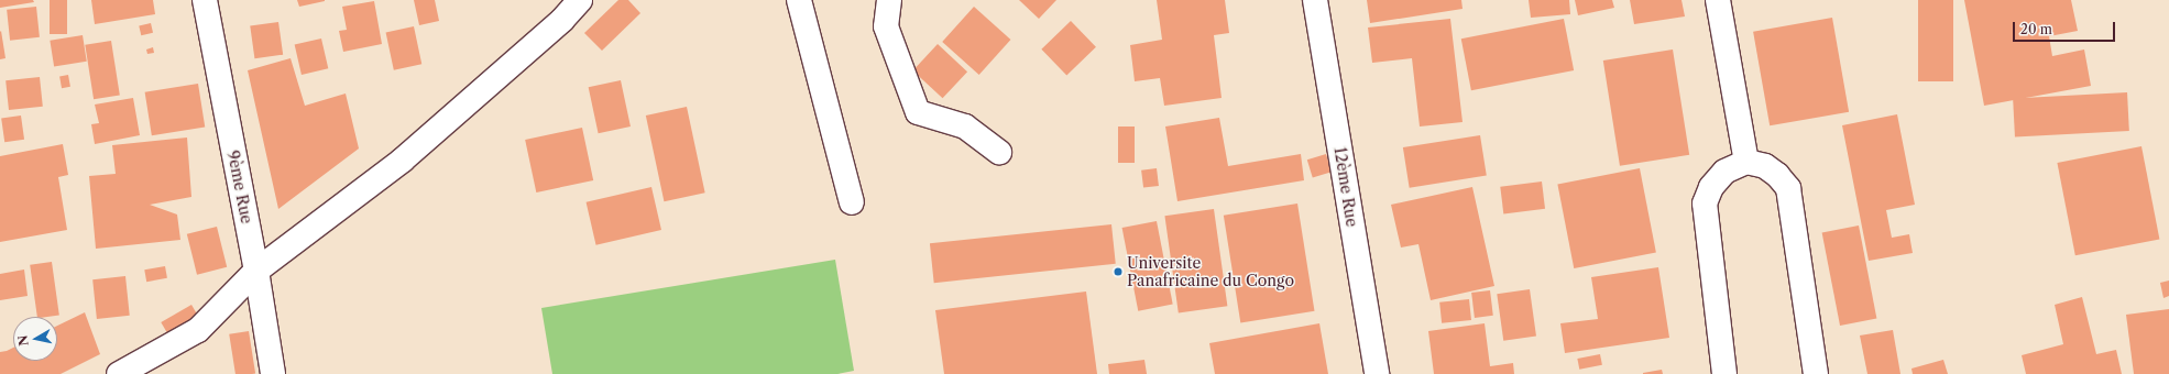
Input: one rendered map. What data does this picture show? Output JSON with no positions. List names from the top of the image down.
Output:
{
  "streets": {
    "street": ["9ème Rue", "12ème Rue"]
  },
  "places": ["Universite Panafricaine du Congo"],
  "scale_bar": "20 m",
  "north": "left"
}
